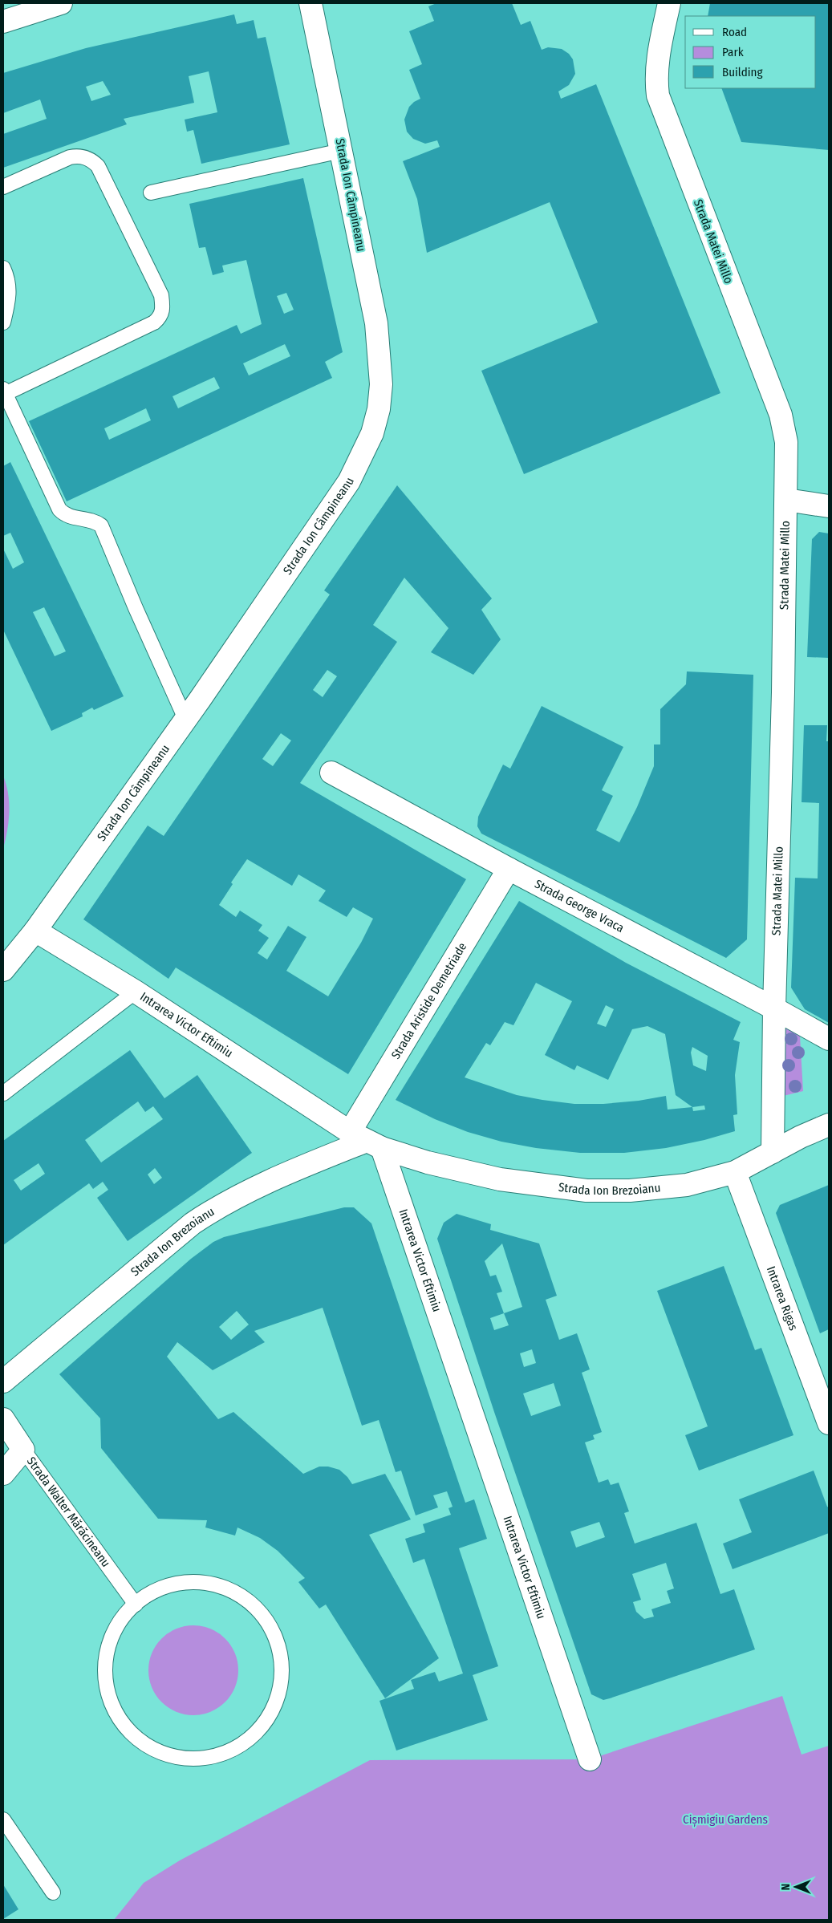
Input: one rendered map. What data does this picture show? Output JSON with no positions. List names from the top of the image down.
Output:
{
  "streets": {
    "street": [
      "Strada Ion Câmpineanu",
      "Strada Matei Millo",
      "Strada George Vraca",
      "Strada Aristide Demetriade",
      "Intrarea Victor Eftimiu",
      "Strada Ion Brezoianu",
      "Intrarea Rigas",
      "Strada Walter Mărăcineanu"
    ]
  },
  "crossings": [
    ["Strada Ion Câmpineanu", "Intrarea Victor Eftimiu"],
    ["Strada Matei Millo", "Strada George Vraca"],
    ["Strada Matei Millo", "Strada Ion Brezoianu"],
    ["Strada George Vraca", "Strada Aristide Demetriade"],
    ["Strada Aristide Demetriade", "Intrarea Victor Eftimiu"],
    ["Strada Aristide Demetriade", "Strada Ion Brezoianu"],
    ["Intrarea Victor Eftimiu", "Strada Ion Brezoianu"],
    ["Strada Ion Brezoianu", "Intrarea Rigas"]
  ],
  "parks": ["Cișmigiu Gardens"],
  "legend": ["Road", "Park", "Building"],
  "north": "left"
}
